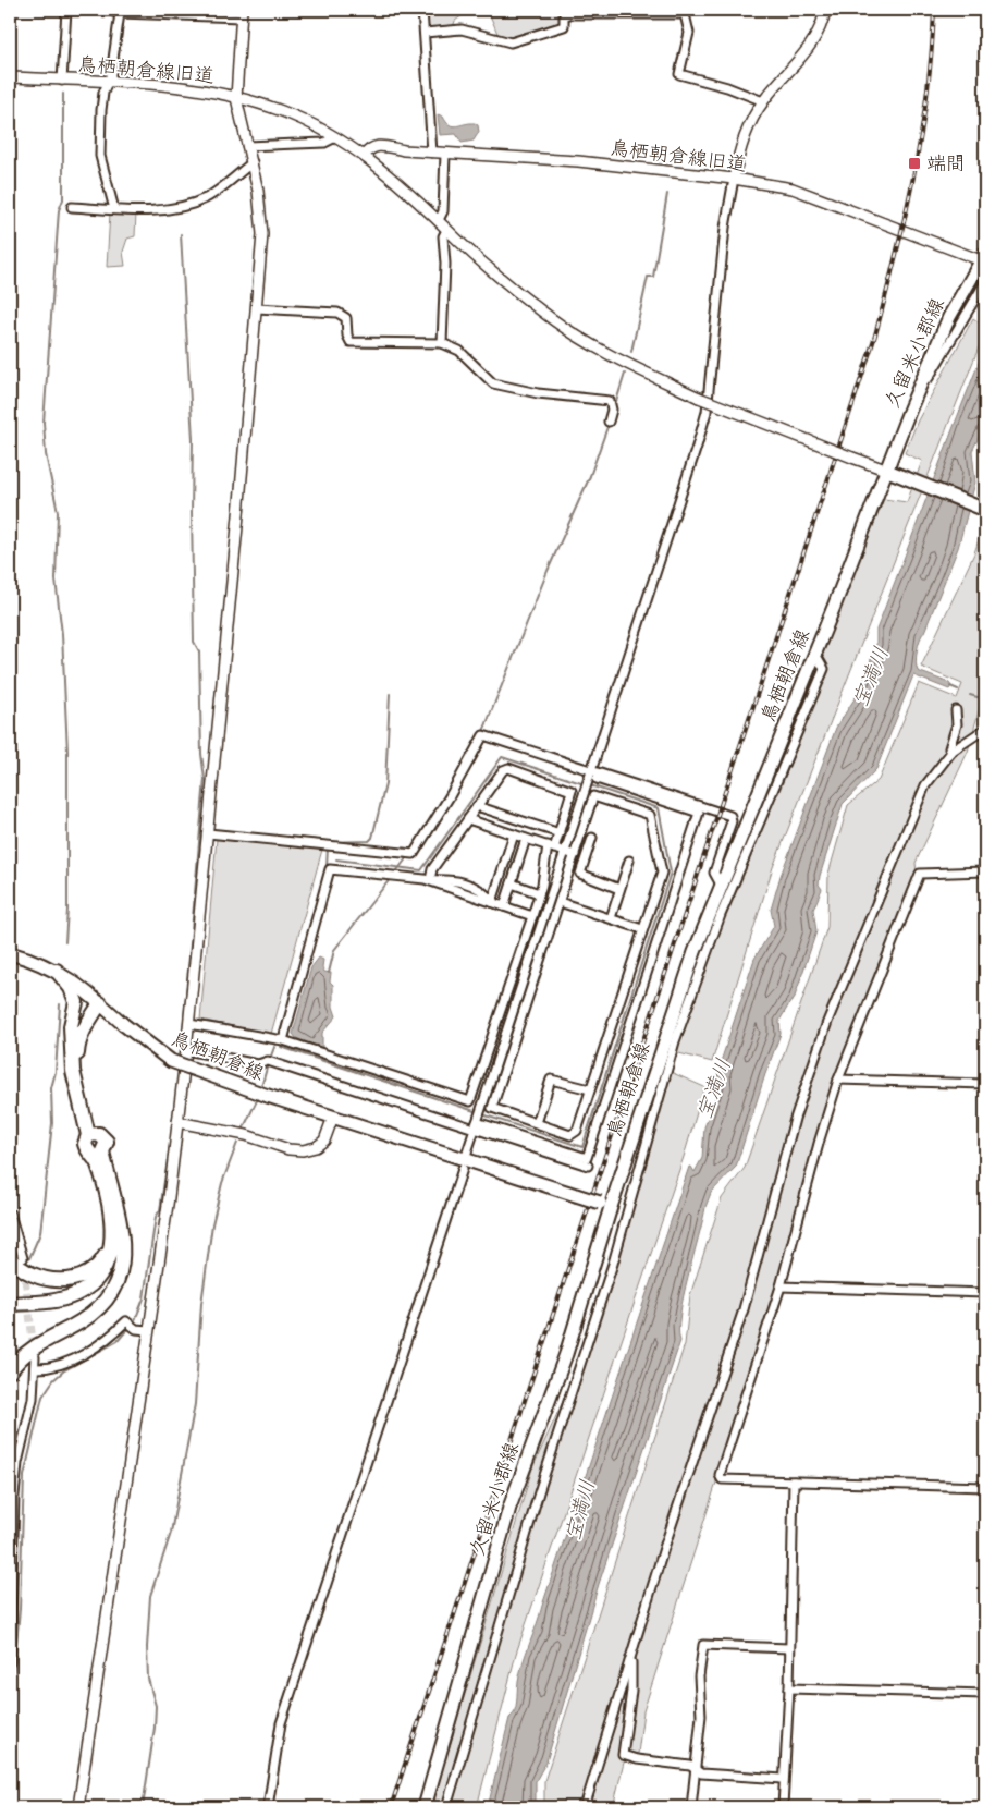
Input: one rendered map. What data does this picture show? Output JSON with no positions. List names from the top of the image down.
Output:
{
  "streets": {
    "main road": ["久留米小郡線", "鳥栖朝倉線"],
    "street": ["鳥栖朝倉線旧道"]
  },
  "crossings": [
    ["鳥栖朝倉線旧道", "久留米小郡線"],
    ["鳥栖朝倉線旧道", "鳥栖朝倉線"],
    ["久留米小郡線", "鳥栖朝倉線"]
  ],
  "water": ["宝満川"],
  "places": {
    "transit": ["端間"]
  }
}
